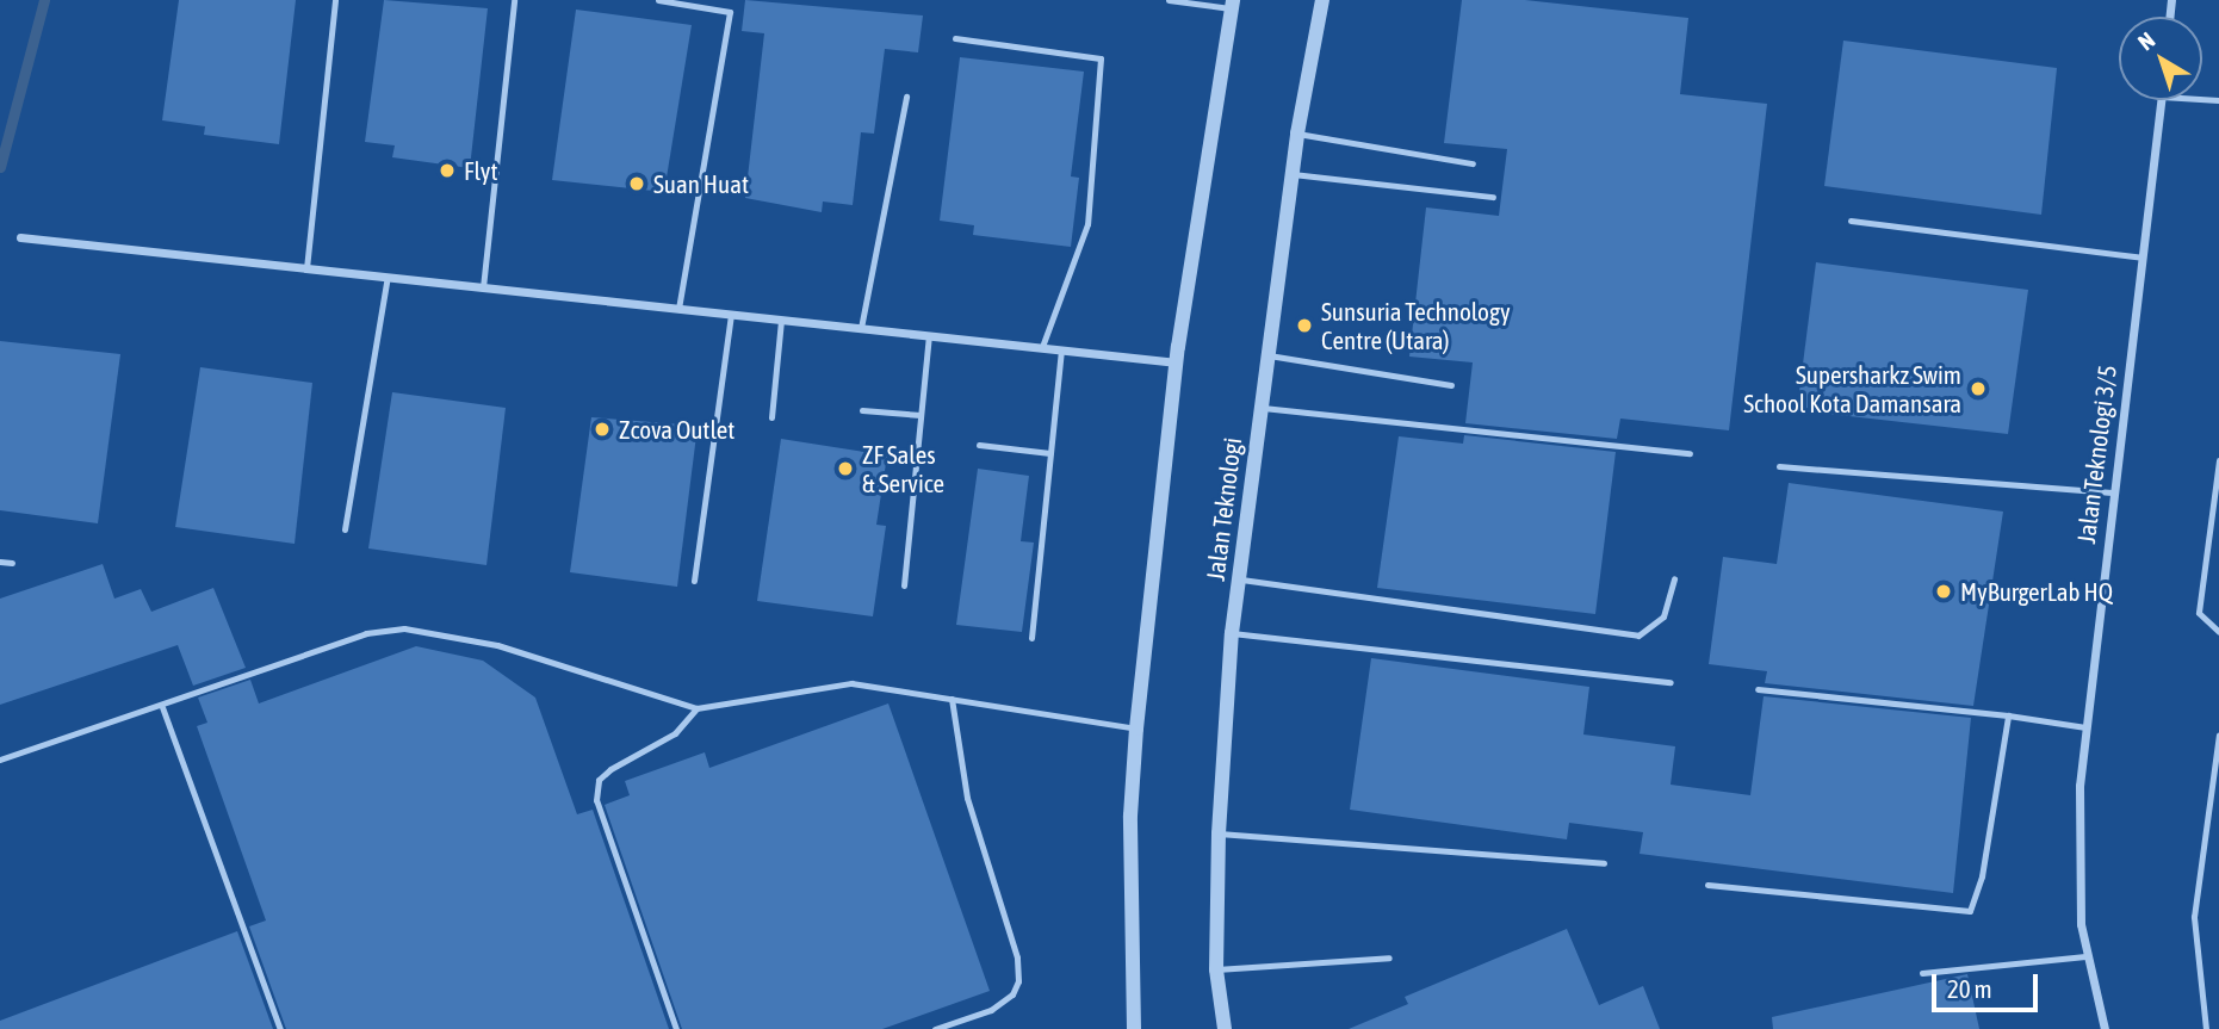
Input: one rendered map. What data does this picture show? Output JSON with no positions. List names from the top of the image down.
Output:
{
  "streets": {
    "street": ["Jalan Teknologi 3/5", "Jalan Teknologi"]
  },
  "places": [
    "Flyt",
    "Suan Huat",
    "Sunsuria Technology Centre (Utara)",
    "Supersharkz Swim School Kota Damansara",
    "Zcova Outlet",
    "ZF Sales & Service",
    "MyBurgerLab HQ"
  ],
  "scale_bar": "20 m",
  "north": "top left"
}
